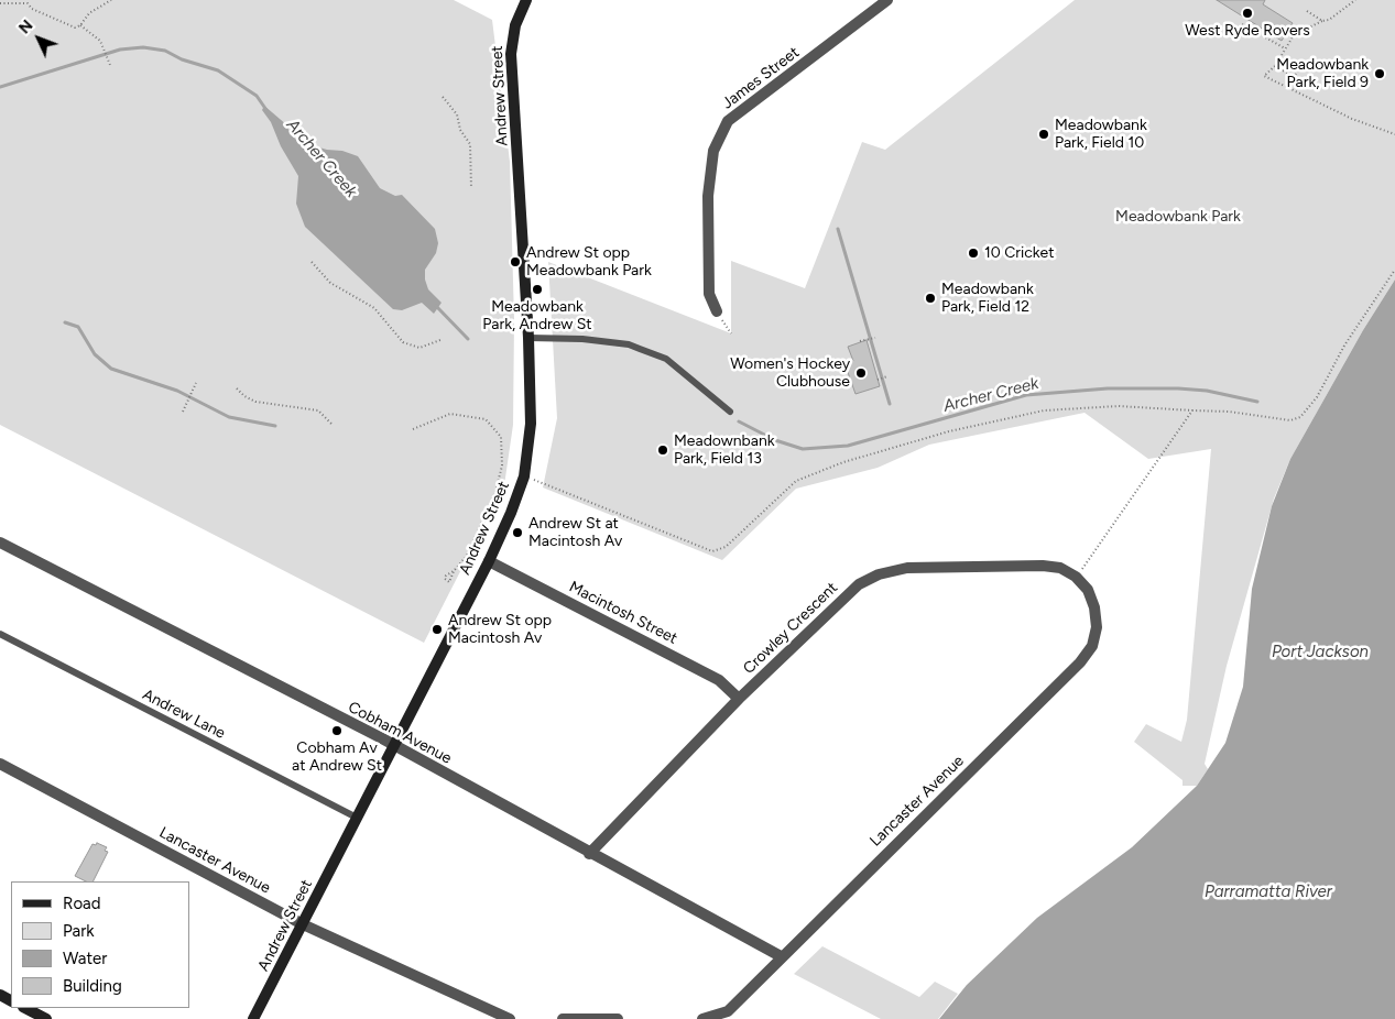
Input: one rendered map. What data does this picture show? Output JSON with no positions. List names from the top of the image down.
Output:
{
  "streets": {
    "main road": ["Andrew Street"],
    "street": [
      "James Street",
      "Macintosh Street",
      "Crowley Crescent",
      "Cobham Avenue",
      "Lancaster Avenue"
    ],
    "lane": ["Andrew Lane"]
  },
  "crossings": [
    ["Andrew Street", "Macintosh Street"],
    ["Andrew Street", "Andrew Lane"],
    ["Andrew Street", "Cobham Avenue"],
    ["Andrew Street", "Lancaster Avenue"],
    ["Macintosh Street", "Crowley Crescent"],
    ["Crowley Crescent", "Cobham Avenue"],
    ["Crowley Crescent", "Lancaster Avenue"],
    ["Cobham Avenue", "Lancaster Avenue"]
  ],
  "water": ["Archer Creek", "Port Jackson", "Parramatta River"],
  "parks": ["Meadowbank Park"],
  "places": [
    "West Ryde Rovers",
    "Meadowbank Park, Field 9",
    "Meadowbank Park, Field 10",
    "10 Cricket",
    "Andrew St opp Meadowbank Park",
    "Meadowbank Park, Andrew St",
    "Meadowbank Park, Field 12",
    "Women's Hockey Clubhouse",
    "Meadownbank Park, Field 13",
    "Andrew St at Macintosh Av",
    "Andrew St opp Macintosh Av",
    "Cobham Av at Andrew St"
  ],
  "legend": [
    "Road",
    "Park",
    "Water",
    "Building"
  ],
  "north": "top left"
}
